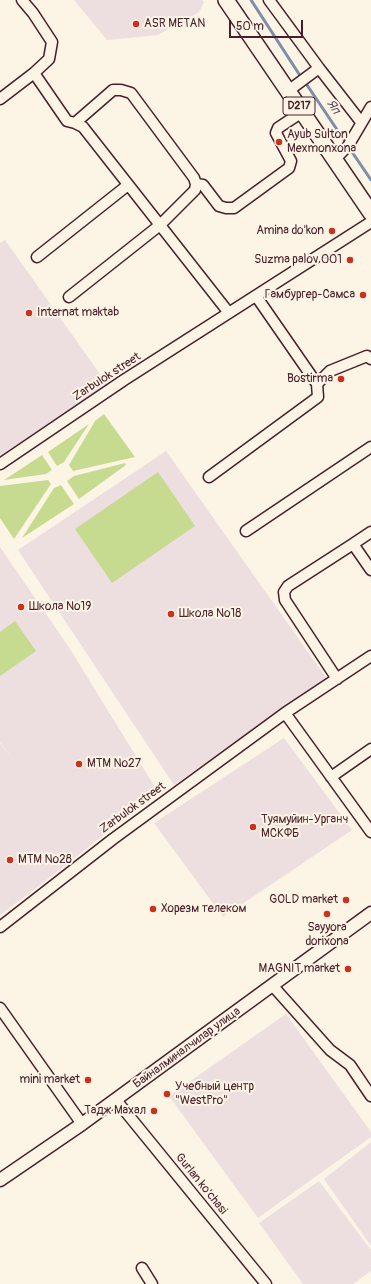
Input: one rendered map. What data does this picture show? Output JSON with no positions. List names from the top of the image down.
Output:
{
  "streets": {
    "main road": ["D217"],
    "street": ["Zarbulok street", "Байналминалчилар улица", "Gurlan ko'chasi"]
  },
  "crossings": [
    ["Байналминалчилар улица", "Gurlan ko'chasi"]
  ],
  "water": ["Яп"],
  "places": [
    "ASR METAN",
    "Ayub Sulton Mexmonxona",
    "Amina do'kon",
    "Suzma palov 001",
    "Гамбургер-Самса",
    "Internat maktab",
    "Bostirma",
    "Школа №19",
    "Школа №18",
    "MTM №27",
    "Туямуйин-Урганч МСКФБ",
    "MTM №28",
    "GOLD market",
    "Хорезм телеком",
    "Sayyora dorixona",
    "MAGNIT market",
    "mini market",
    "Учебный центр \"WestPro\"",
    "Тадж Махал"
  ],
  "scale_bar": "50 m"
}
